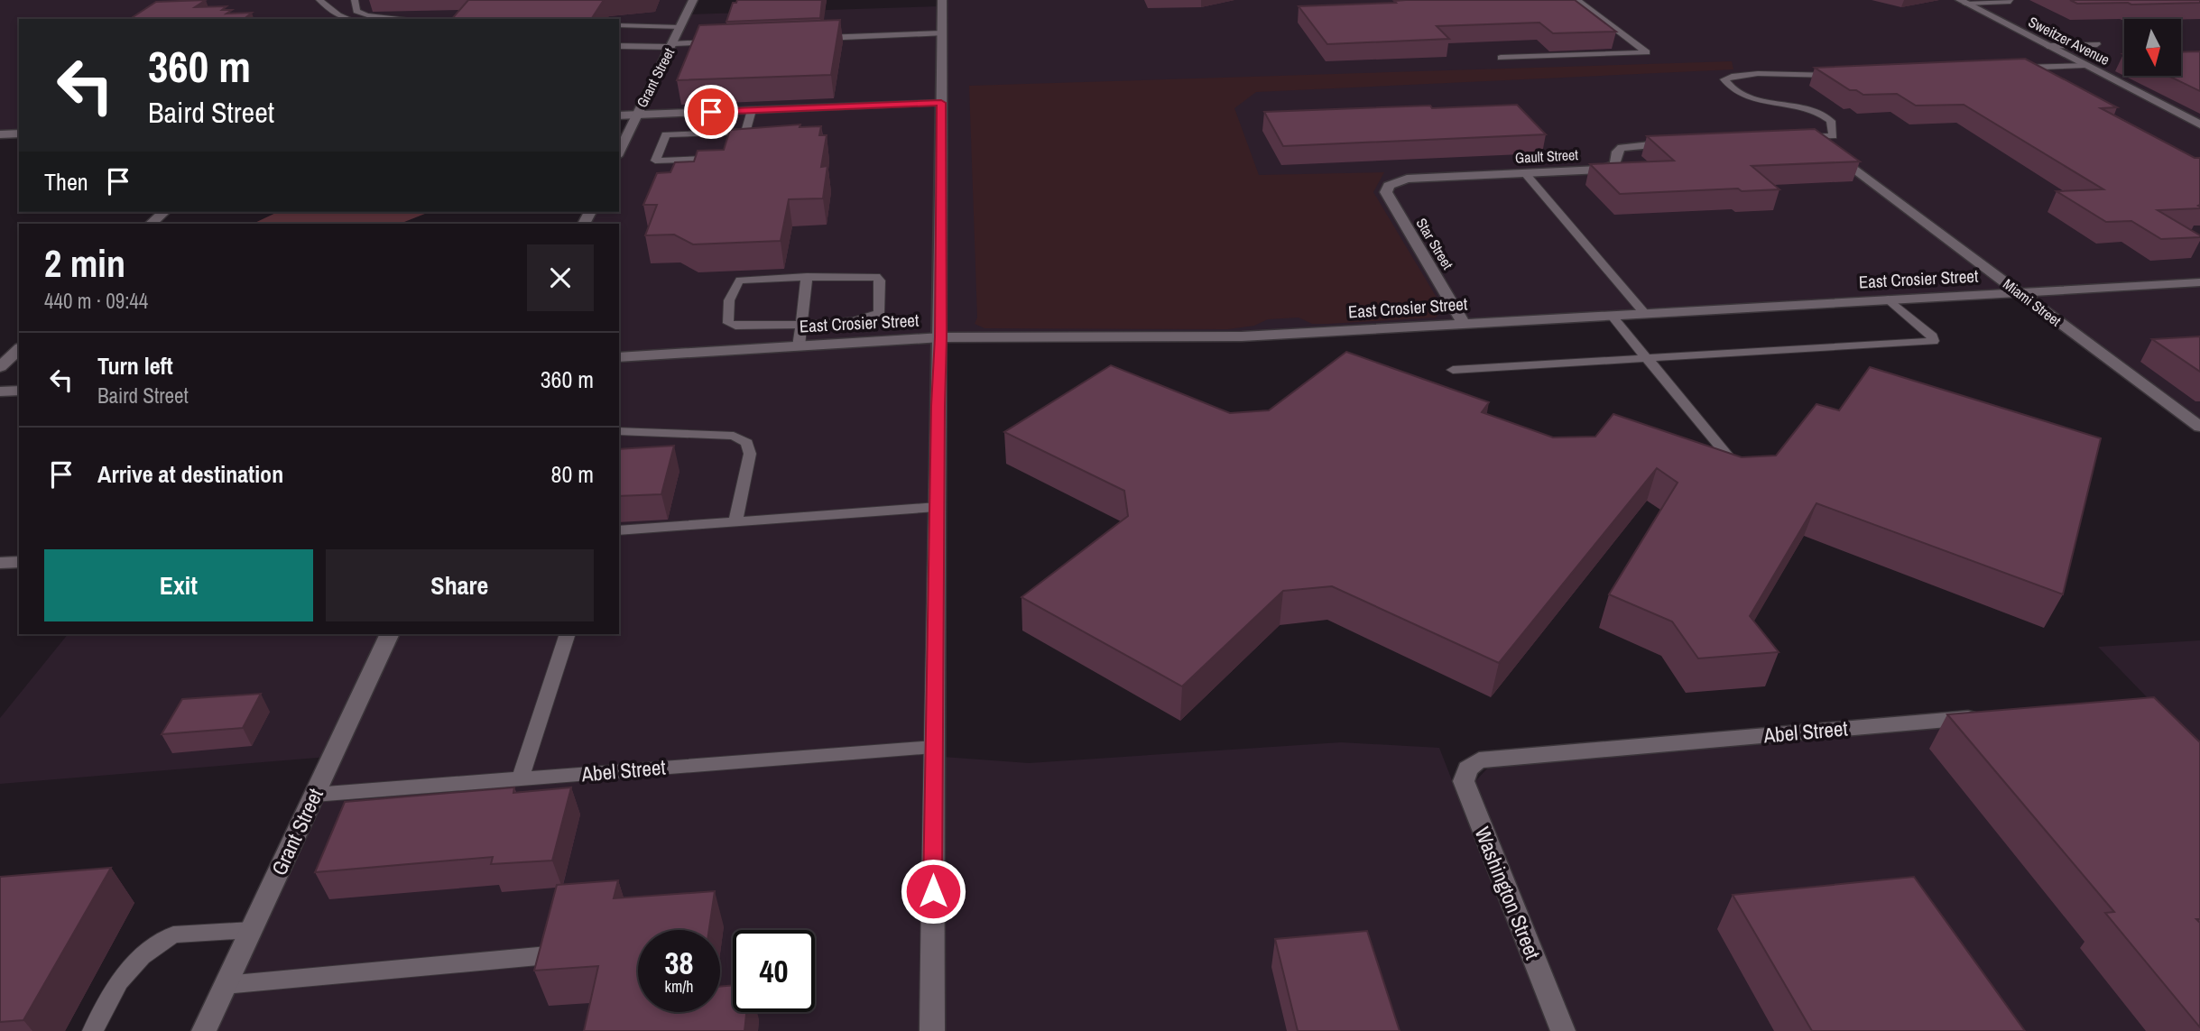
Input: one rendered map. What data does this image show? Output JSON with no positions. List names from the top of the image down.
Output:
{
  "streets": {
    "street": [
      "Sweitzer Avenue",
      "Grant Street",
      "Gault Street",
      "Star Street",
      "East Crosier Street",
      "Miami Street",
      "Abel Street",
      "Washington Street"
    ]
  },
  "crossings": [
    ["Grant Street", "Abel Street"],
    ["Gault Street", "Star Street"],
    ["Star Street", "East Crosier Street"],
    ["East Crosier Street", "Miami Street"],
    ["Abel Street", "Washington Street"]
  ],
  "north": "bottom",
  "page": {
    "turn": ["360 m", "Baird Street"],
    "then": "Then",
    "heading": ["2 min", "440 m · 09:44"],
    "list": [
      {
        "name": "Turn left",
        "note": "Baird Street",
        "value": "360 m"
      },
      {
        "name": "Arrive at destination",
        "value": "80 m"
      }
    ],
    "buttons": ["Exit", "Share"],
    "speed": "38 km/h",
    "limit": "40"
  }
}
